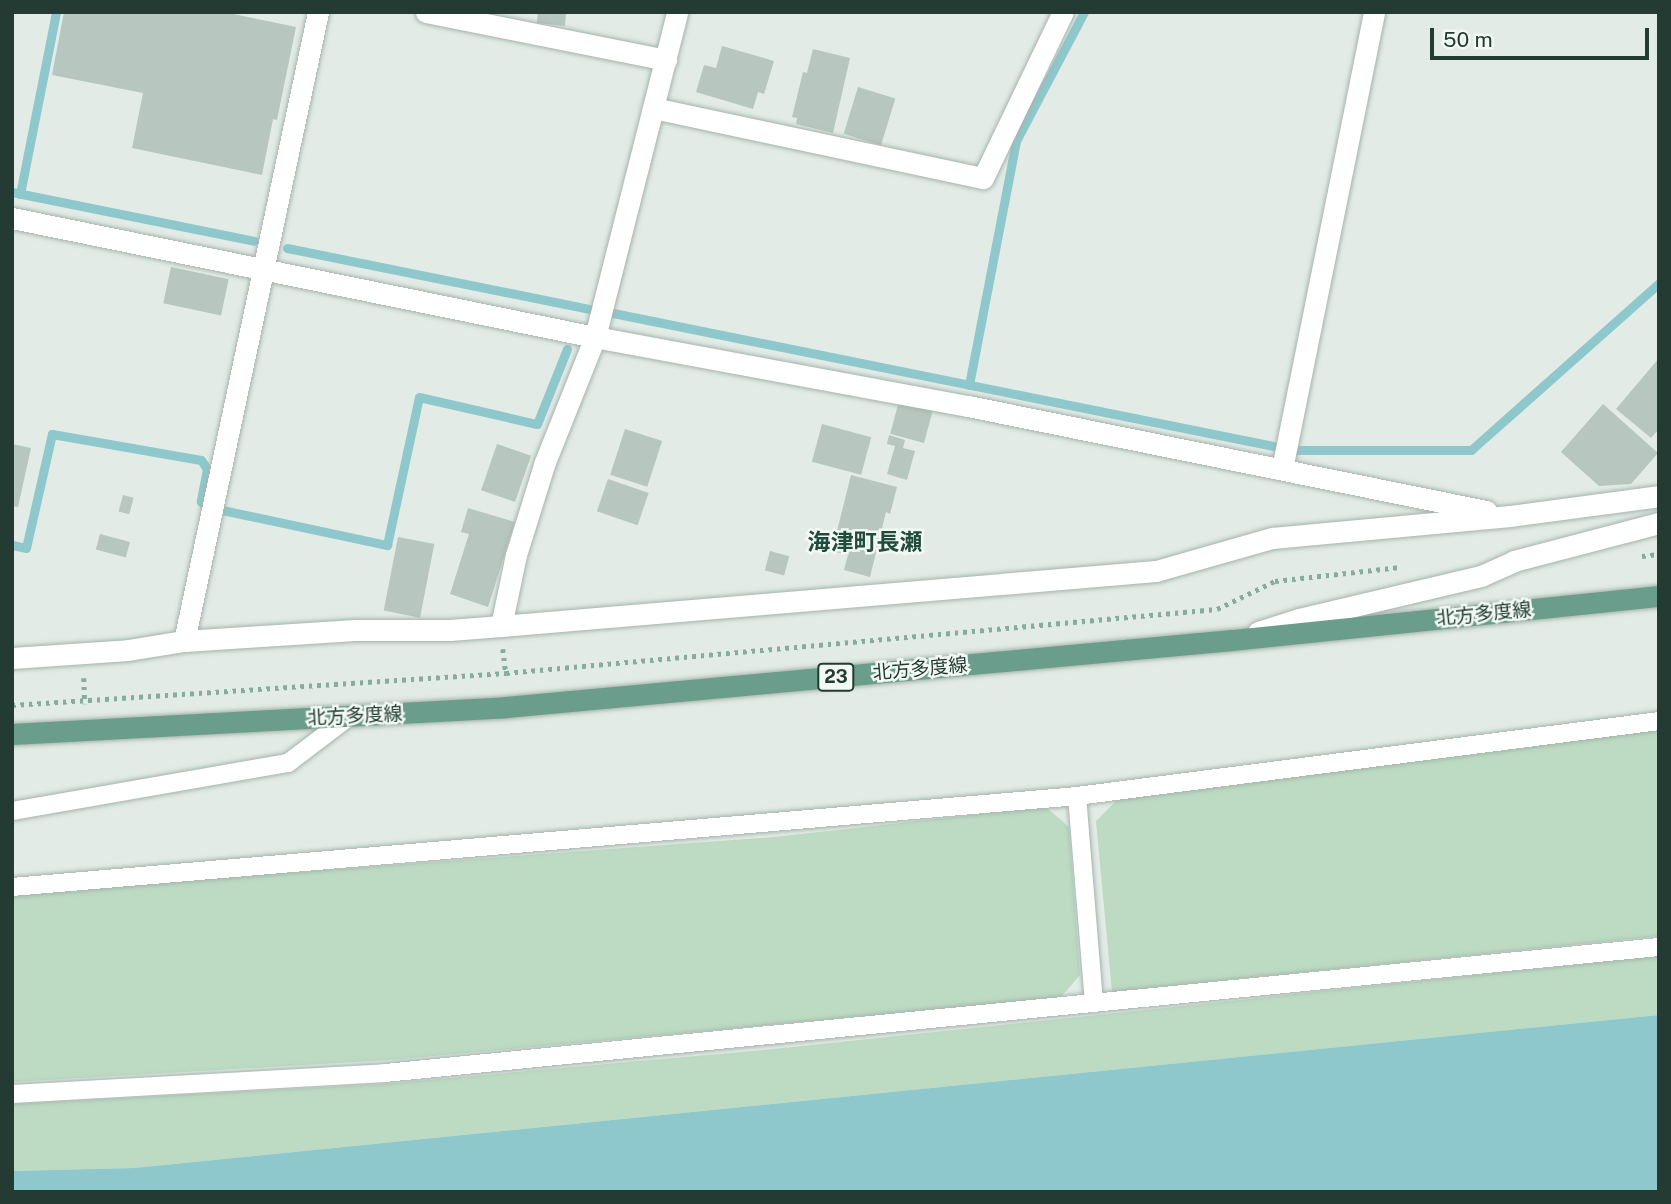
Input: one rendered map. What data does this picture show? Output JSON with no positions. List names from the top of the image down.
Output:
{
  "streets": {
    "main road": ["北方多度線", "23"]
  },
  "districts": ["海津町長瀬"],
  "scale_bar": "50 m"
}
